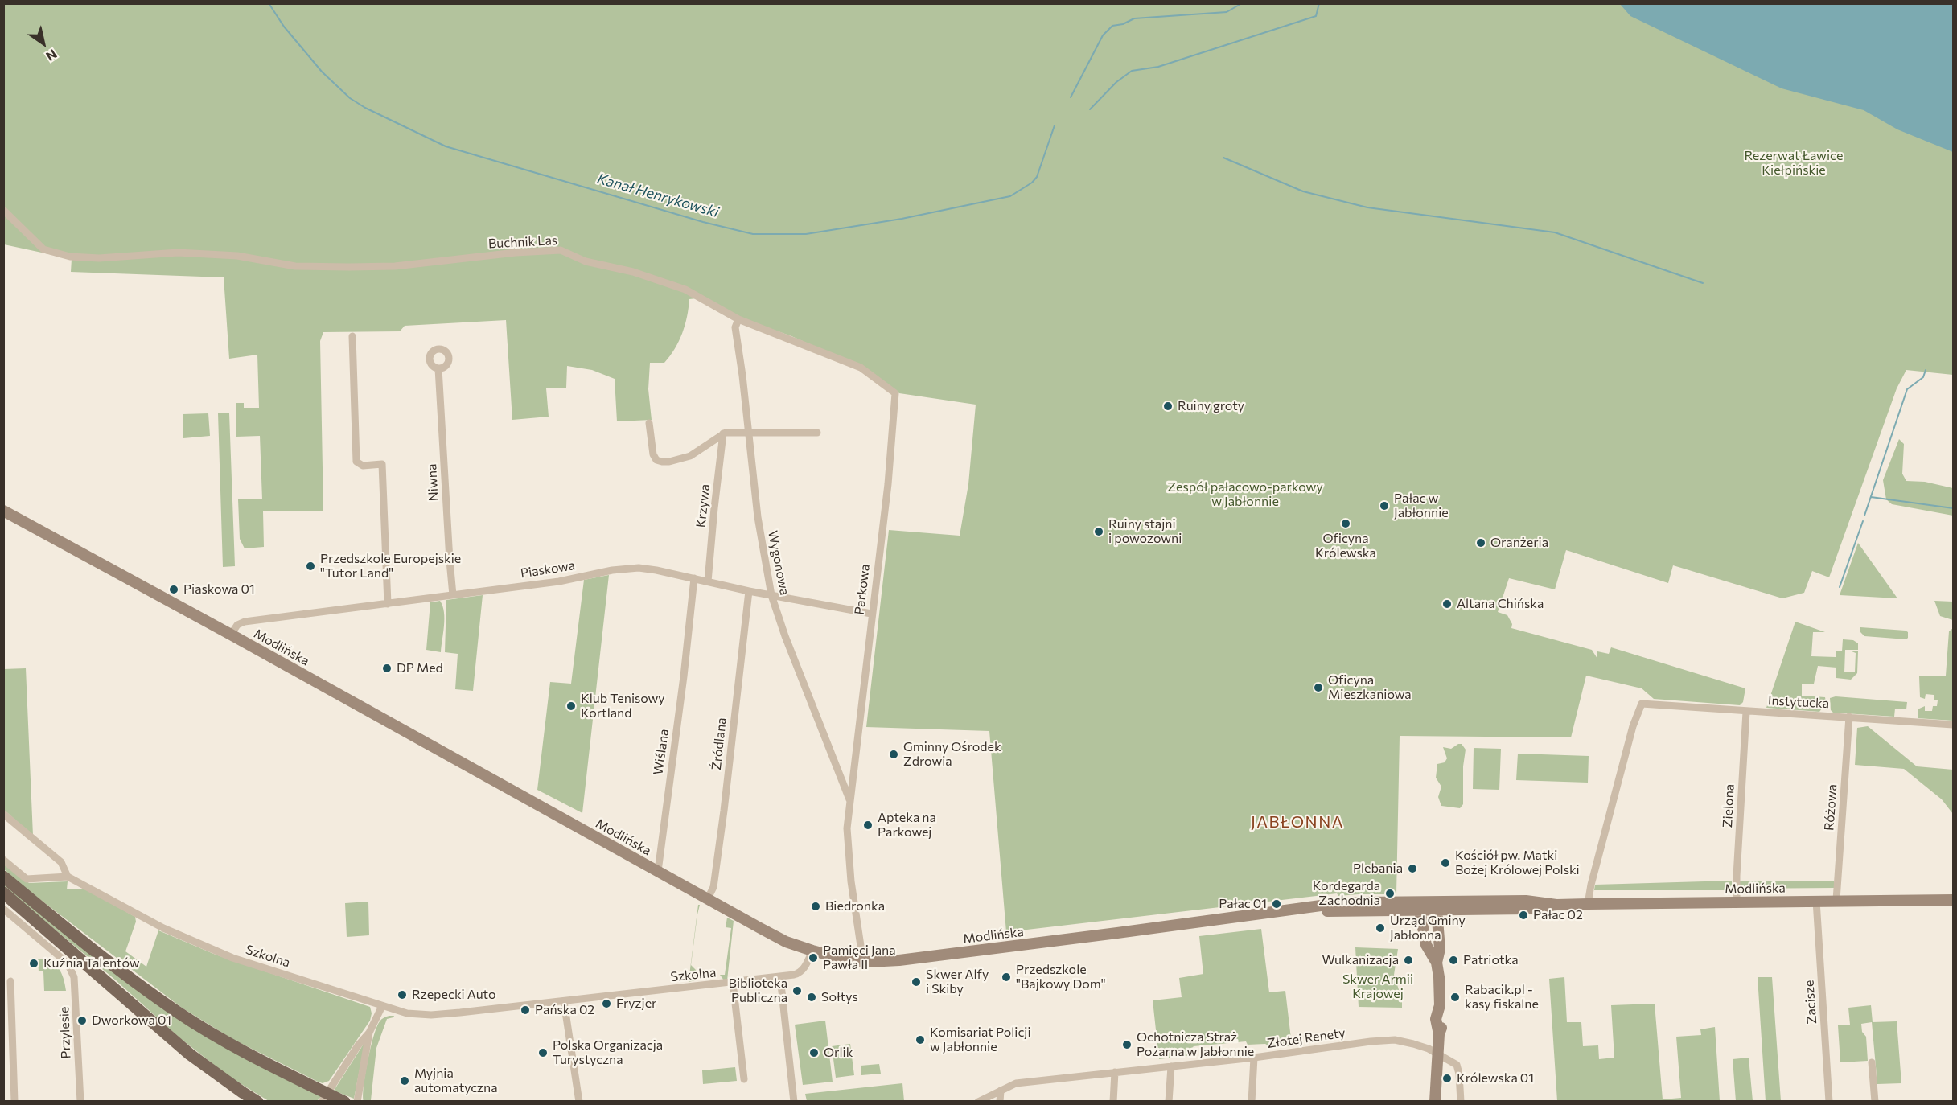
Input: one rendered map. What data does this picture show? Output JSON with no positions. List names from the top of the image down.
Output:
{
  "streets": {
    "main road": ["Modlińska"],
    "street": [
      "Buchnik Las",
      "Niwna",
      "Krzywa",
      "Wygonowa",
      "Piaskowa",
      "Parkowa",
      "Instytucka",
      "Źródlana",
      "Wiślana",
      "Zielona",
      "Różowa",
      "Szkolna",
      "Zacisze",
      "Przylesie",
      "Złotej Renety"
    ]
  },
  "crossings": [
    ["Buchnik Las", "Wygonowa"],
    ["Buchnik Las", "Parkowa"],
    ["Niwna", "Piaskowa"],
    ["Krzywa", "Piaskowa"],
    ["Wygonowa", "Piaskowa"],
    ["Wygonowa", "Parkowa"],
    ["Piaskowa", "Parkowa"],
    ["Piaskowa", "Modlińska"],
    ["Piaskowa", "Źródlana"],
    ["Piaskowa", "Wiślana"],
    ["Parkowa", "Modlińska"],
    ["Modlińska", "Instytucka"],
    ["Modlińska", "Źródlana"],
    ["Modlińska", "Wiślana"],
    ["Modlińska", "Zielona"],
    ["Modlińska", "Różowa"],
    ["Modlińska", "Szkolna"],
    ["Modlińska", "Zacisze"],
    ["Instytucka", "Zielona"],
    ["Instytucka", "Różowa"]
  ],
  "districts": ["JABŁONNA"],
  "water": ["Kanał Henrykowski"],
  "parks": ["Rezerwat Ławice Kiełpińskie", "Zespół pałacowo-parkowy w Jabłonnie", "Skwer Armii Krajowej"],
  "places": [
    "Ruiny groty",
    "Pałac w Jabłonnie",
    "Oficyna Królewska",
    "Ruiny stajni i powozowni",
    "Oranżeria",
    "Przedszkole Europejskie \"Tutor Land\"",
    "Piaskowa 01",
    "Altana Chińska",
    "DP Med",
    "Oficyna Mieszkaniowa",
    "Klub Tenisowy Kortland",
    "Gminny Ośrodek Zdrowia",
    "Apteka na Parkowej",
    "Kościół pw. Matki Bożej Królowej Polski",
    "Plebania",
    "Kordegarda Zachodnia",
    "Pałac 01",
    "Biedronka",
    "Pałac 02",
    "Urząd Gminy Jabłonna",
    "Pamięci Jana Pawła II",
    "Wulkanizacja",
    "Patriotka",
    "Kuźnia Talentów",
    "Przedszkole \"Bajkowy Dom\"",
    "Skwer Alfy i Skiby",
    "Biblioteka Publiczna",
    "Rzepecki Auto",
    "Sołtys",
    "Rabacik.pl - kasy fiskalne",
    "Fryzjer",
    "Pańska 02",
    "Dworkowa 01",
    "Komisariat Policji w Jabłonnie",
    "Ochotnicza Straż Pożarna w Jabłonnie",
    "Polska Organizacja Turystyczna",
    "Orlik",
    "Królewska 01",
    "Myjnia automatyczna"
  ],
  "north": "bottom right"
}
